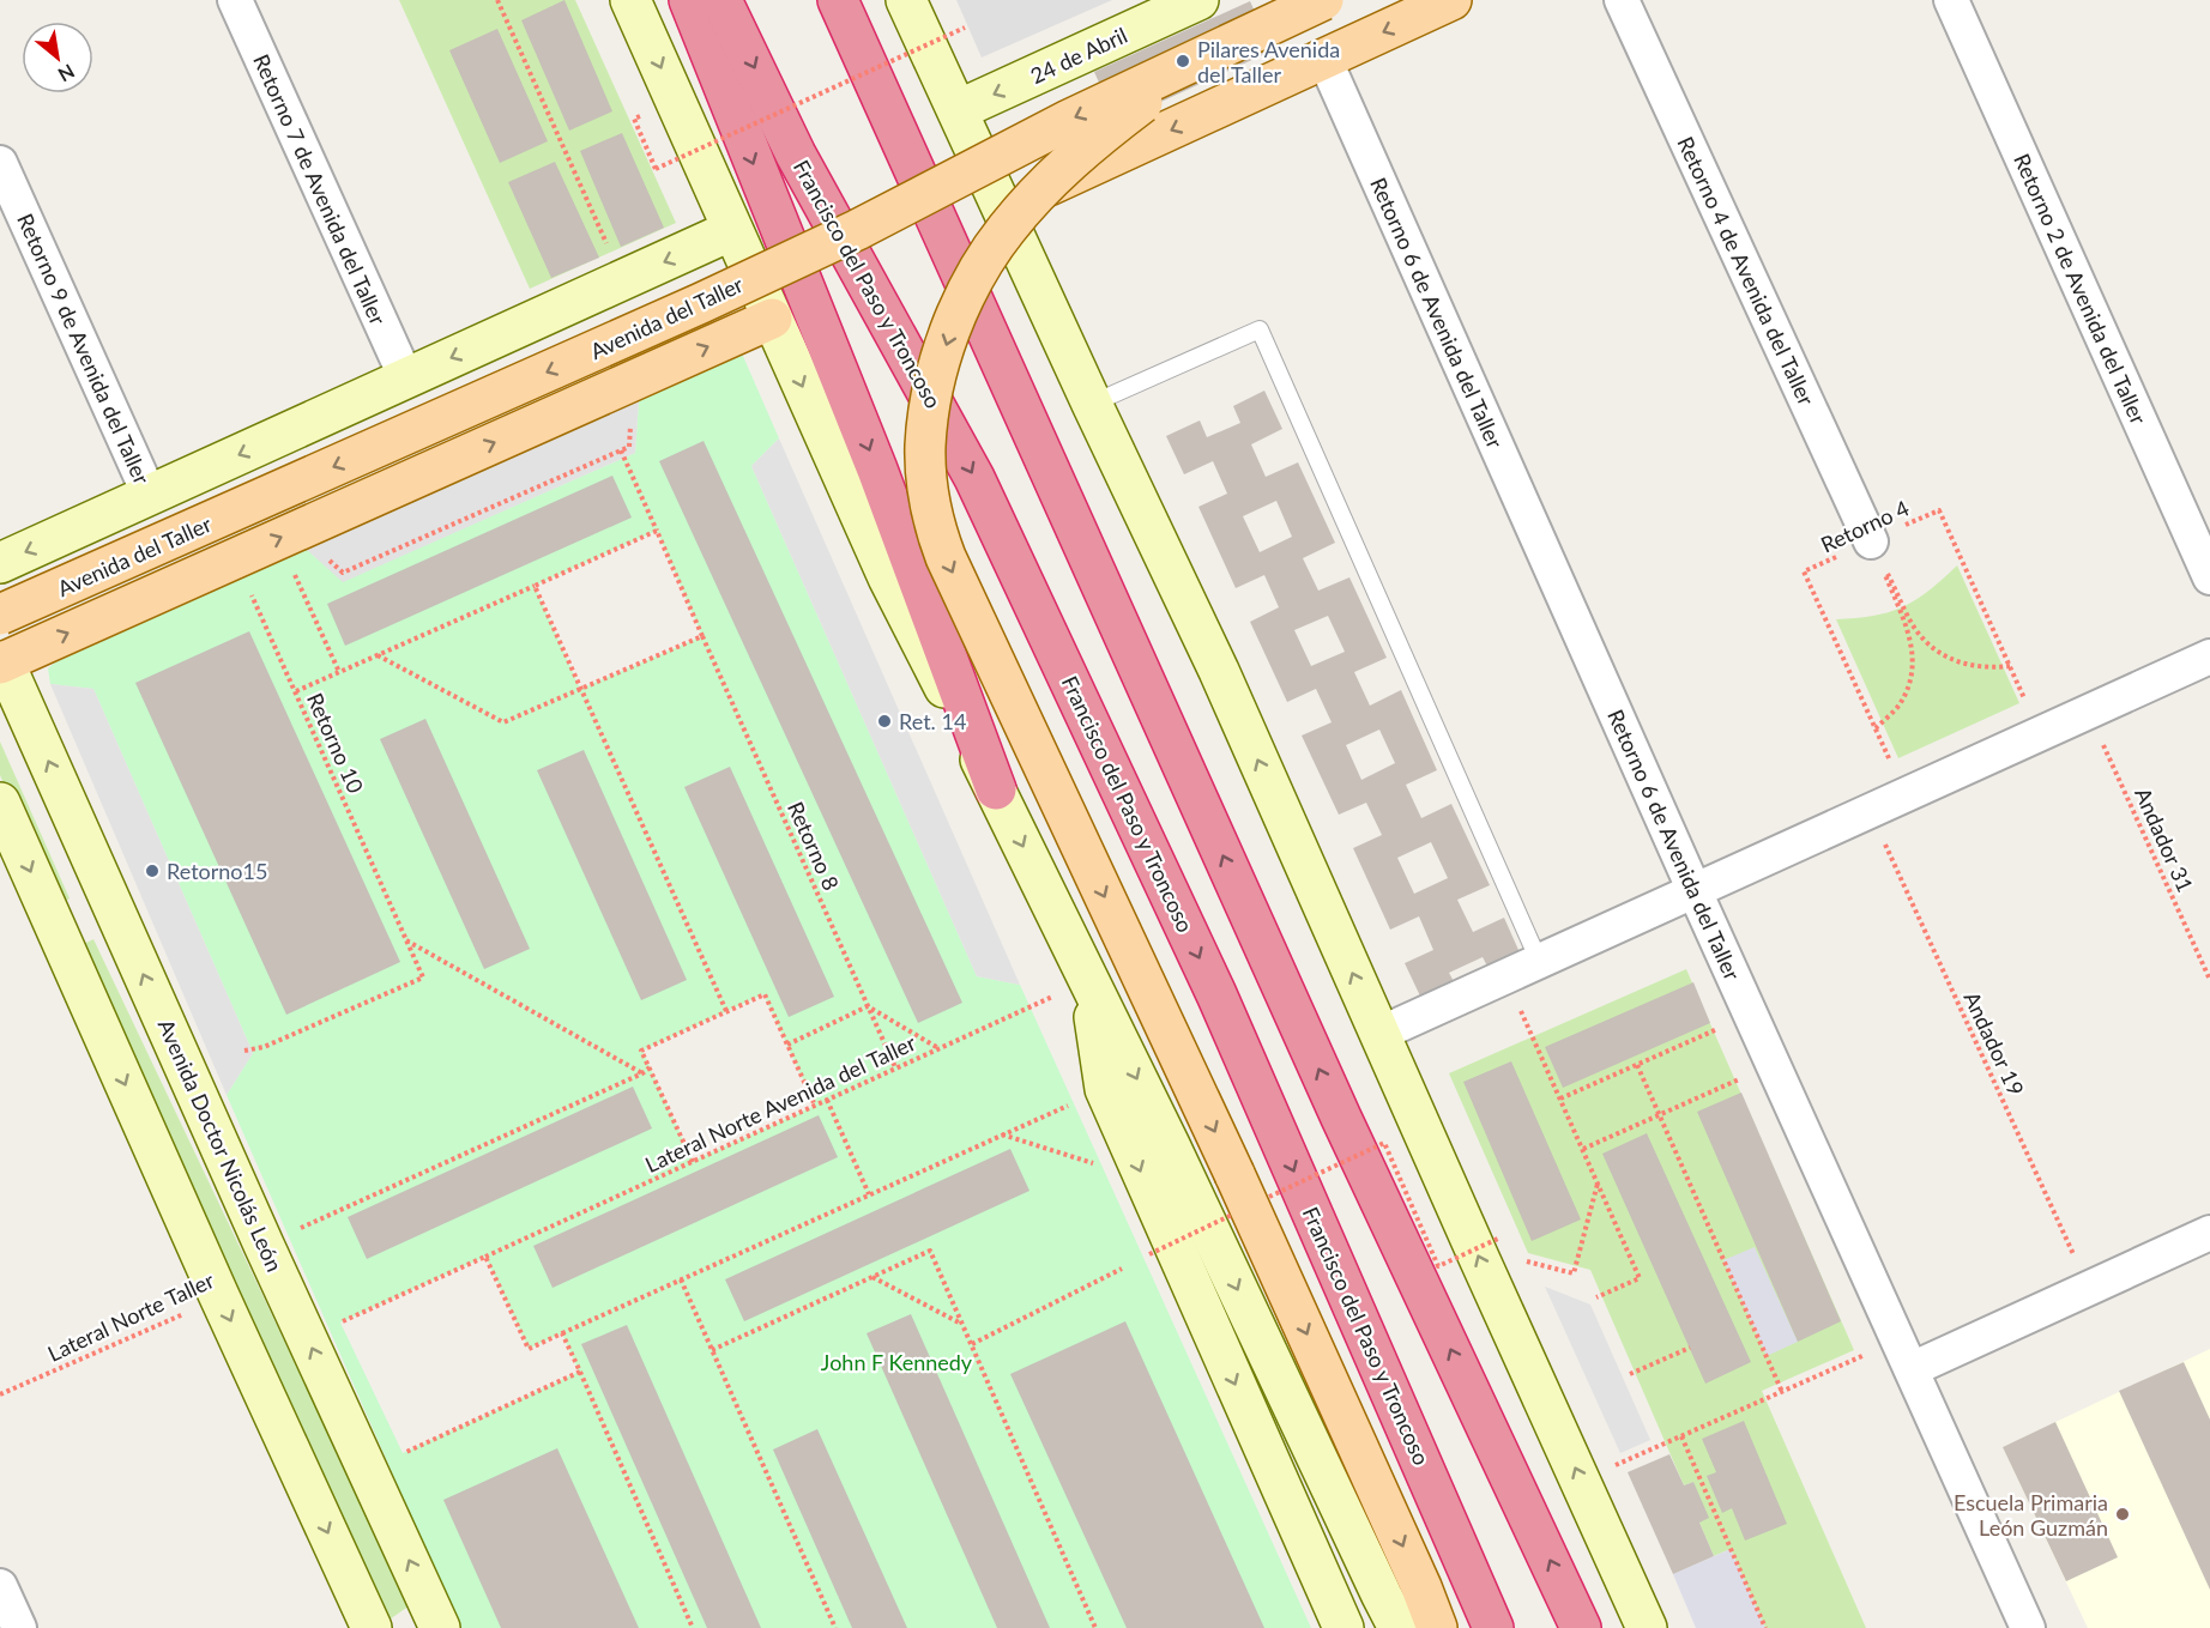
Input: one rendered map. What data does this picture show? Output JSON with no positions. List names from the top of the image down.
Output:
{
  "streets": {
    "highway": ["Francisco del Paso y Troncoso"],
    "main road": ["24 de Abril", "Avenida del Taller", "Avenida Doctor Nicolás León"],
    "street": [
      "Retorno 7 de Avenida del Taller",
      "Retorno 4 de Avenida del Taller",
      "Retorno 2 de Avenida del Taller",
      "Retorno 6 de Avenida del Taller",
      "Retorno 9 de Avenida del Taller"
    ],
    "path": [
      "Retorno 4",
      "Retorno 10",
      "Andador 31",
      "Retorno 8",
      "Andador 19",
      "Lateral Norte Avenida del Taller",
      "Lateral Norte Taller"
    ]
  },
  "crossings": [
    ["Retorno 4 de Avenida del Taller", "Retorno 4"],
    ["Avenida del Taller", "Retorno 10"],
    ["Avenida del Taller", "Avenida Doctor Nicolás León"],
    ["Retorno 8", "Lateral Norte Avenida del Taller"]
  ],
  "parks": ["John F Kennedy"],
  "places": [
    "Pilares Avenida del Taller",
    "Ret. 14",
    "Retorno15",
    "Escuela Primaria León Guzmán"
  ],
  "north": "bottom right"
}
